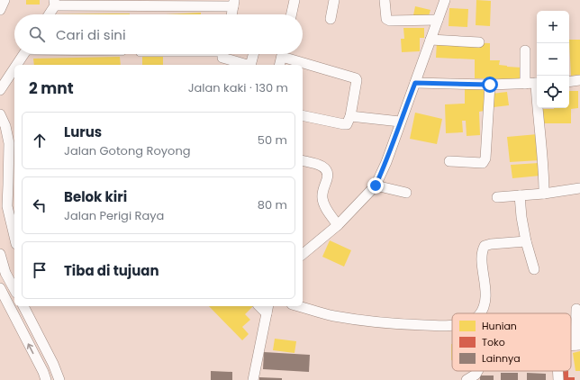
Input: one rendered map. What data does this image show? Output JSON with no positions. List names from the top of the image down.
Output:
{
  "legend": ["Hunian", "Toko", "Lainnya"],
  "page": {
    "map_buttons": ["+", "−"],
    "search": "Cari di sini",
    "heading": ["2 mnt", "Jalan kaki · 130 m"],
    "list": [
      ["Lurus", "Jalan Gotong Royong", "50 m"],
      ["Belok kiri", "Jalan Perigi Raya", "80 m"],
      "Tiba di tujuan"
    ]
  }
}
